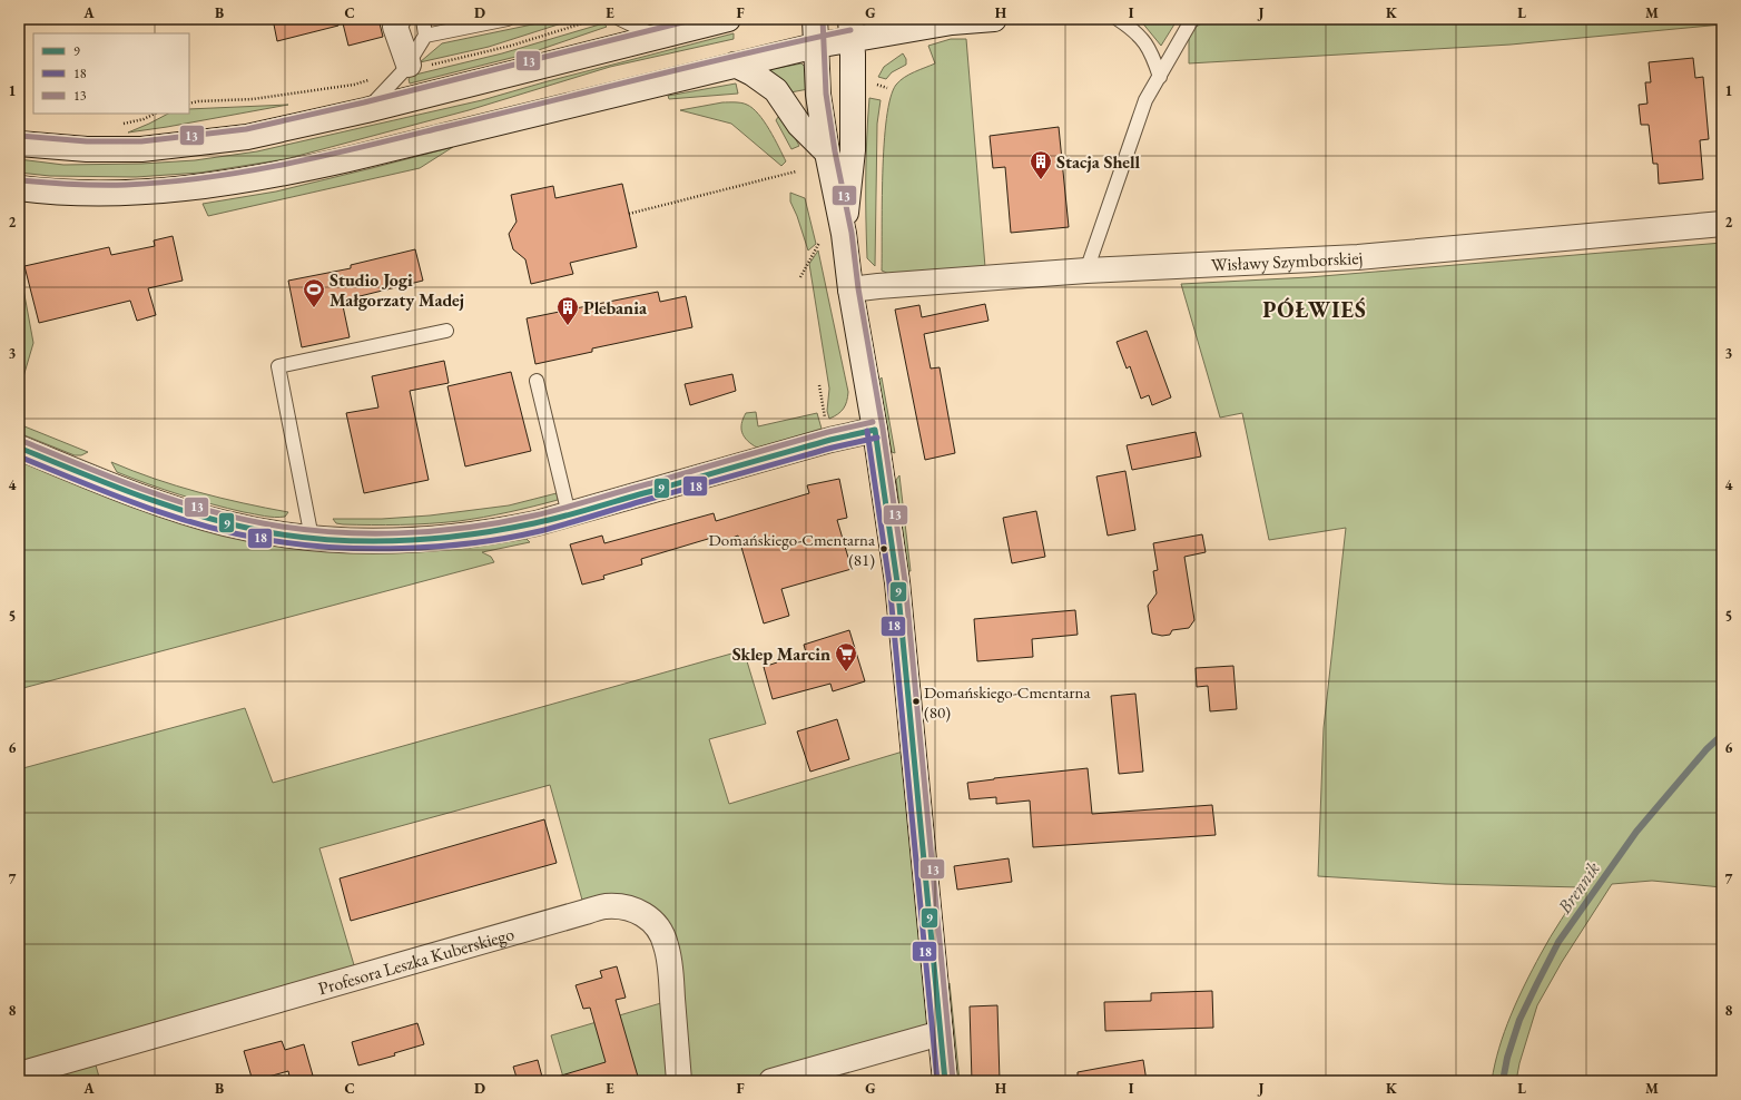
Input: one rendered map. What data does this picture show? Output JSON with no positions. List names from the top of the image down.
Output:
{
  "streets": {
    "main road": ["Wisławy Szymborskiej", "Profesora Leszka Kuberskiego"]
  },
  "districts": ["PÓŁWIEŚ"],
  "water": ["Brennik"],
  "places": {
    "building": ["Stacja Shell", "Plebania"],
    "sports": ["Studio Jogi Małgorzaty Madej"],
    "other": ["Domańskiego-Cmentarna (81)", "Domańskiego-Cmentarna (80)"],
    "supermarket": ["Sklep Marcin"]
  },
  "lines": ["transit line 13", "transit line 9", "transit line 18"],
  "legend": ["9", "18", "13"],
  "grid": {
    "columns": [
      "A",
      "B",
      "C",
      "D",
      "E",
      "F",
      "G",
      "H",
      "I",
      "J",
      "K",
      "L",
      "M"
    ],
    "rows": [
      "1",
      "2",
      "3",
      "4",
      "5",
      "6",
      "7",
      "8"
    ]
  }
}
